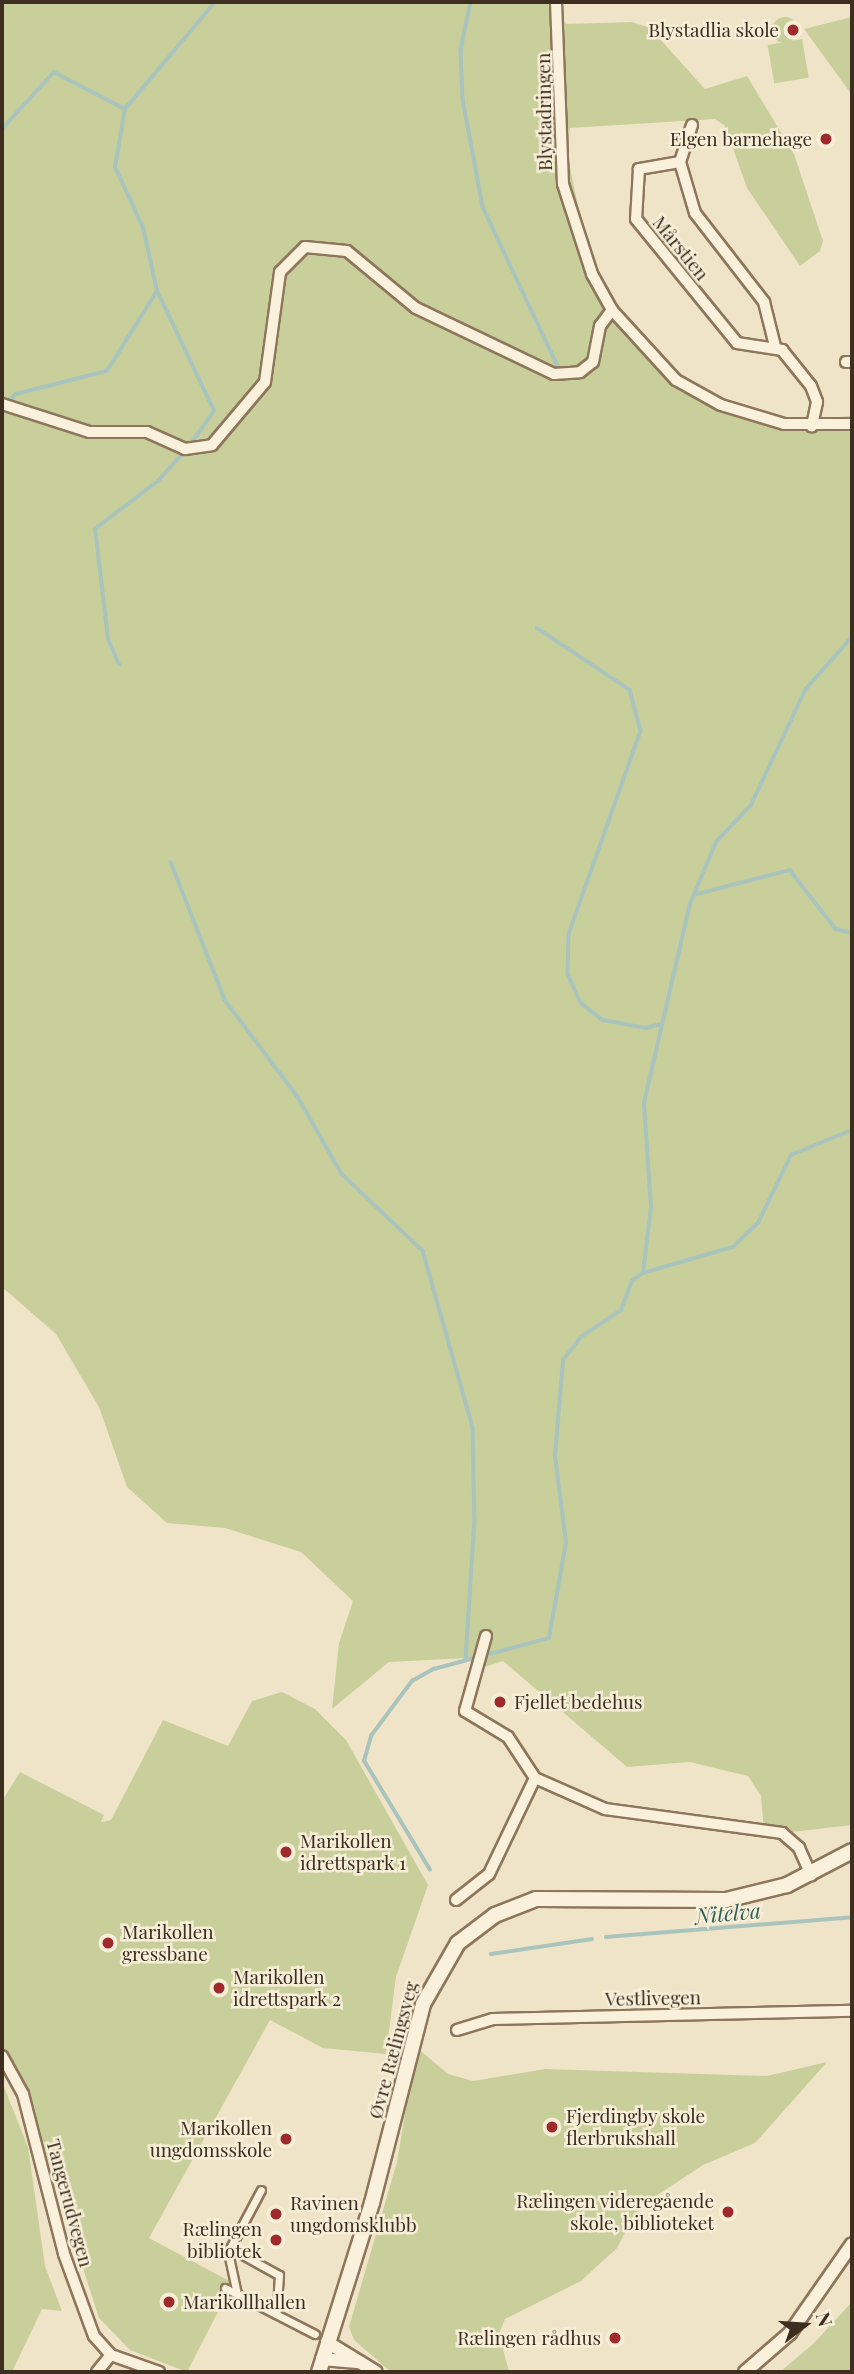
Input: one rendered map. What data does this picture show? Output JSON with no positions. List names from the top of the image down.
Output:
{
  "streets": {
    "main road": ["Øvre Rælingsveg"],
    "street": [
      "Blystadringen",
      "Mårstien",
      "Vestlivegen",
      "Tangerudvegen"
    ]
  },
  "crossings": [
    ["Blystadringen", "Mårstien"]
  ],
  "water": ["Nitelva"],
  "places": [
    "Blystadlia skole",
    "Elgen barnehage",
    "Fjellet bedehus",
    "Marikollen idrettspark 1",
    "Marikollen gressbane",
    "Marikollen idrettspark 2",
    "Fjerdingby skole flerbrukshall",
    "Marikollen ungdomsskole",
    "Rælingen videregående skole, biblioteket",
    "Ravinen ungdomsklubb",
    "Rælingen bibliotek",
    "Marikollhallen",
    "Rælingen rådhus"
  ],
  "north": "right"
}
